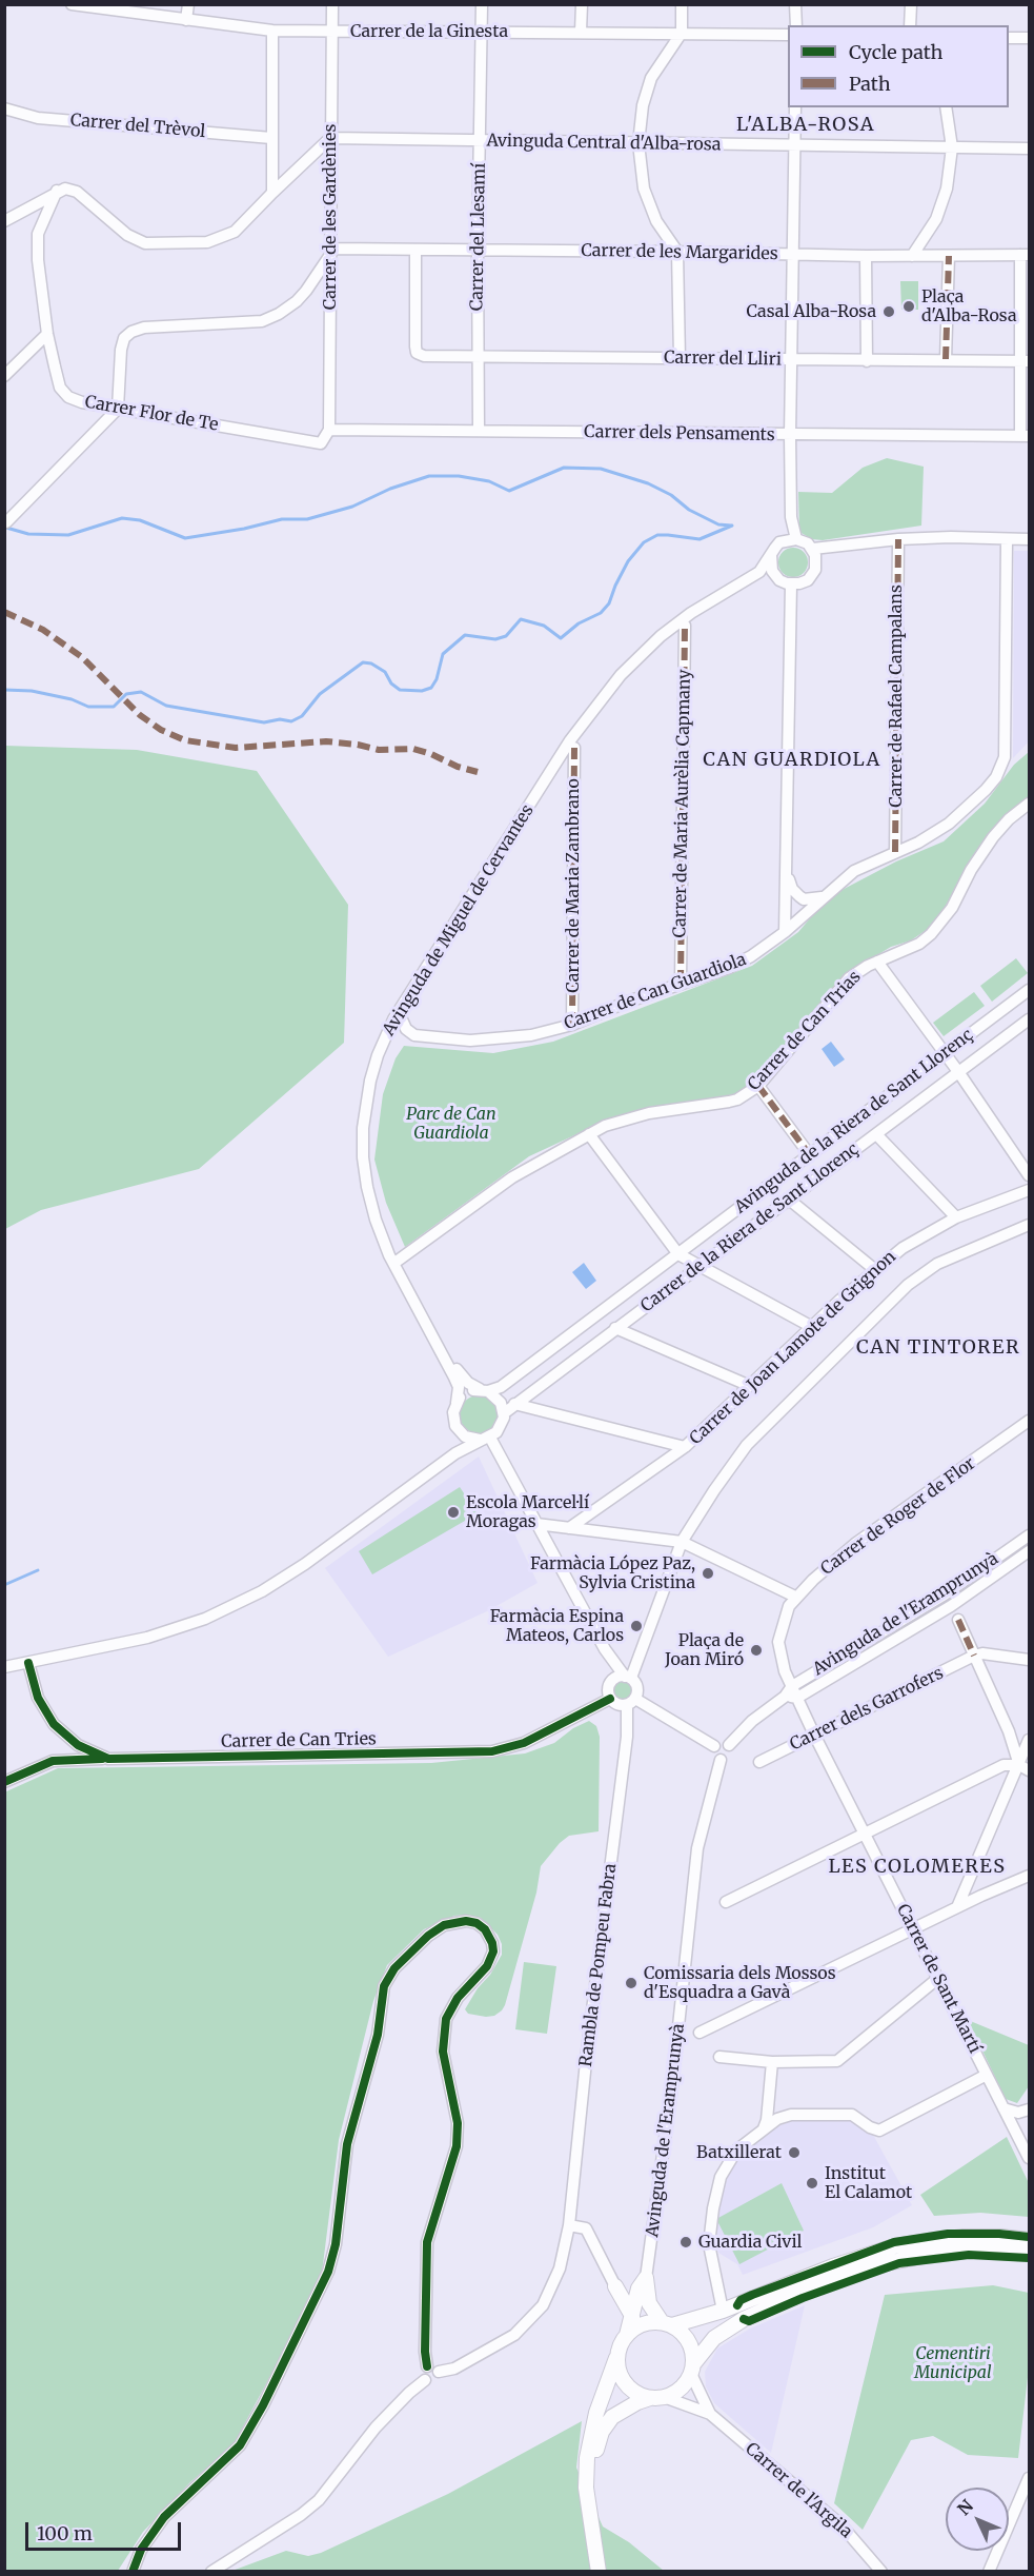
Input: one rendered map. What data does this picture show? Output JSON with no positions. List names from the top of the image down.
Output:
{
  "streets": {
    "street": [
      "Carrer de la Ginesta",
      "Carrer del Trèvol",
      "Avinguda Central d'Alba-rosa",
      "Carrer de les Gardènies",
      "Carrer del Llesamí",
      "Carrer de les Margarides",
      "Carrer del Lliri",
      "Carrer Flor de Te",
      "Carrer dels Pensaments",
      "Carrer de Rafael Campalans",
      "Carrer de Maria Aurèlia Capmany",
      "Carrer de Maria Zambrano",
      "Avinguda de Miguel de Cervantes",
      "Carrer de Can Guardiola",
      "Carrer de Can Trias",
      "Avinguda de la Riera de Sant Llorenç",
      "Carrer de la Riera de Sant Llorenç",
      "Carrer de Joan Lamote de Grignon",
      "Carrer de Roger de Flor",
      "Avinguda de l'Eramprunyà",
      "Carrer dels Garrofers",
      "Carrer de Can Tries",
      "Rambla de Pompeu Fabra",
      "Carrer de Sant Martí",
      "Carrer de l'Argila"
    ]
  },
  "crossings": [
    ["Carrer de la Ginesta", "Carrer de les Gardènies"],
    ["Carrer de la Ginesta", "Carrer del Llesamí"],
    ["Avinguda Central d'Alba-rosa", "Carrer de les Gardènies"],
    ["Avinguda Central d'Alba-rosa", "Carrer del Llesamí"],
    ["Carrer de les Gardènies", "Carrer de les Margarides"],
    ["Carrer de les Gardènies", "Carrer Flor de Te"],
    ["Carrer de les Gardènies", "Carrer dels Pensaments"],
    ["Carrer del Llesamí", "Carrer de les Margarides"],
    ["Carrer del Llesamí", "Carrer del Lliri"],
    ["Carrer del Llesamí", "Carrer dels Pensaments"],
    ["Carrer de les Margarides", "Carrer del Lliri"],
    ["Carrer Flor de Te", "Carrer dels Pensaments"],
    ["Carrer de Rafael Campalans", "Carrer de Can Guardiola"],
    ["Carrer de Maria Aurèlia Capmany", "Avinguda de Miguel de Cervantes"],
    ["Carrer de Maria Aurèlia Capmany", "Carrer de Can Guardiola"],
    ["Carrer de Maria Zambrano", "Avinguda de Miguel de Cervantes"],
    ["Carrer de Maria Zambrano", "Carrer de Can Guardiola"],
    ["Avinguda de Miguel de Cervantes", "Carrer de Can Guardiola"],
    ["Avinguda de Miguel de Cervantes", "Carrer de Can Trias"],
    ["Avinguda de Miguel de Cervantes", "Avinguda de la Riera de Sant Llorenç"],
    ["Avinguda de Miguel de Cervantes", "Carrer de la Riera de Sant Llorenç"],
    ["Avinguda de la Riera de Sant Llorenç", "Carrer de la Riera de Sant Llorenç"],
    ["Carrer de Roger de Flor", "Avinguda de l'Eramprunyà"],
    ["Carrer de Roger de Flor", "Carrer de Sant Martí"],
    ["Avinguda de l'Eramprunyà", "Carrer de Sant Martí"],
    ["Carrer dels Garrofers", "Carrer de Sant Martí"],
    ["Carrer de Can Tries", "Rambla de Pompeu Fabra"]
  ],
  "districts": [
    "L'ALBA-ROSA",
    "CAN GUARDIOLA",
    "CAN TINTORER",
    "LES COLOMERES"
  ],
  "parks": ["Parc de Can Guardiola", "Cementiri Municipal"],
  "places": [
    "Plaça d'Alba-Rosa",
    "Casal Alba-Rosa",
    "Escola Marcel·lí Moragas",
    "Farmàcia López Paz, Sylvia Cristina",
    "Farmàcia Espina Mateos, Carlos",
    "Plaça de Joan Miró",
    "Comissaria dels Mossos d'Esquadra a Gavà",
    "Batxillerat",
    "Institut El Calamot",
    "Guardia Civil"
  ],
  "legend": ["Cycle path", "Path"],
  "scale_bar": "100 m",
  "north": "top left"
}
